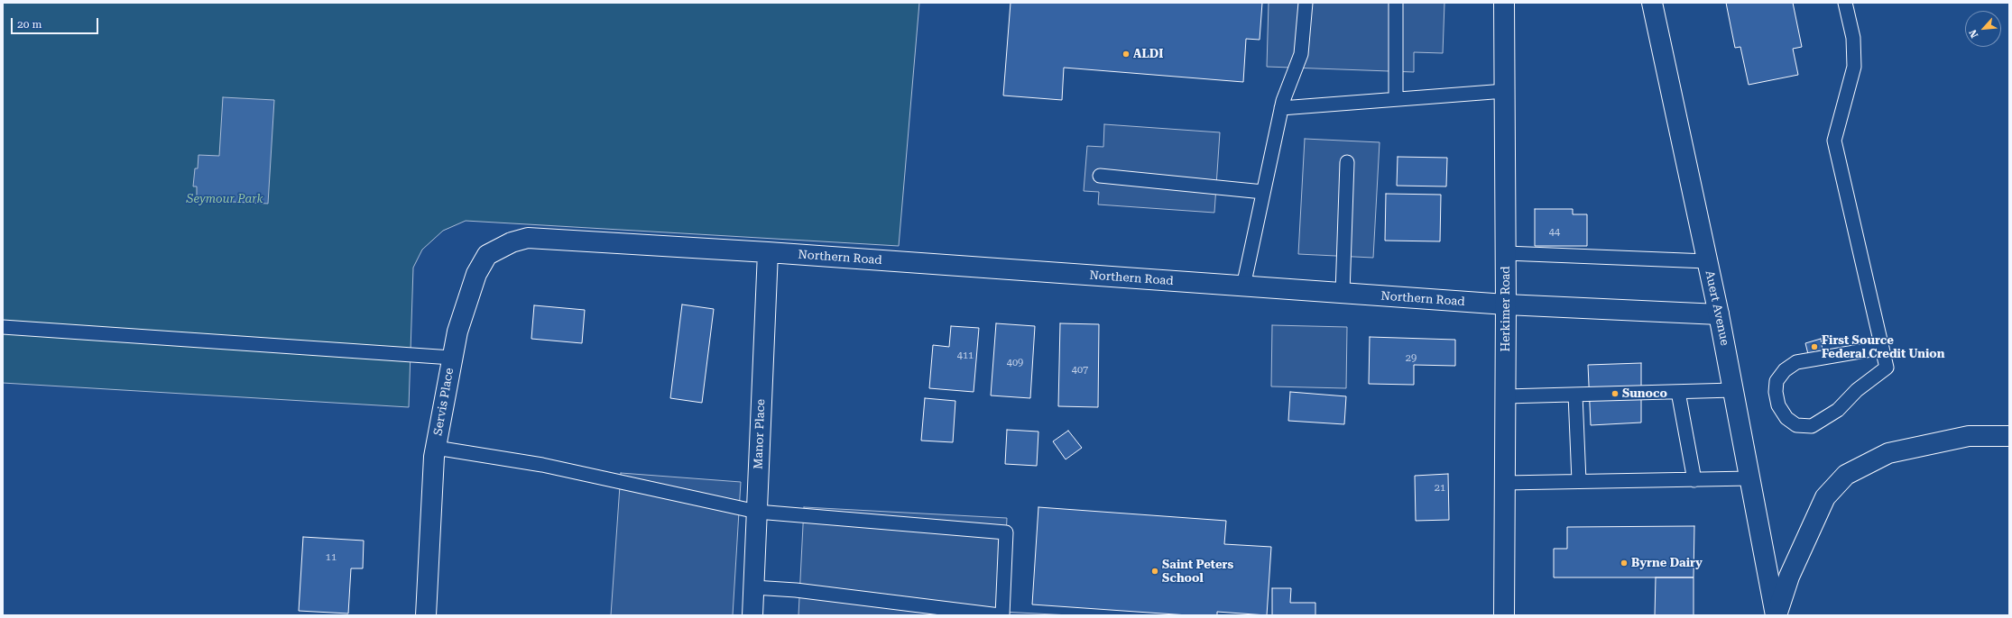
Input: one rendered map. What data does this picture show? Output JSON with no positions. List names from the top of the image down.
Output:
{
  "streets": {
    "main road": [
      "Northern Road",
      "Auert Avenue",
      "Herkimer Road",
      "Servis Place",
      "Manor Place"
    ]
  },
  "crossings": [
    ["Northern Road", "Auert Avenue"],
    ["Northern Road", "Herkimer Road"],
    ["Northern Road", "Servis Place"],
    ["Northern Road", "Manor Place"]
  ],
  "parks": ["Seymour Park"],
  "places": [
    "ALDI",
    "First Source Federal Credit Union",
    "Sunoco",
    "Byrne Dairy",
    "Saint Peters School"
  ],
  "house_numbers": [
    "44",
    "411",
    "29",
    "409",
    "407",
    "21",
    "11"
  ],
  "scale_bar": "20 m",
  "north": "bottom left"
}
